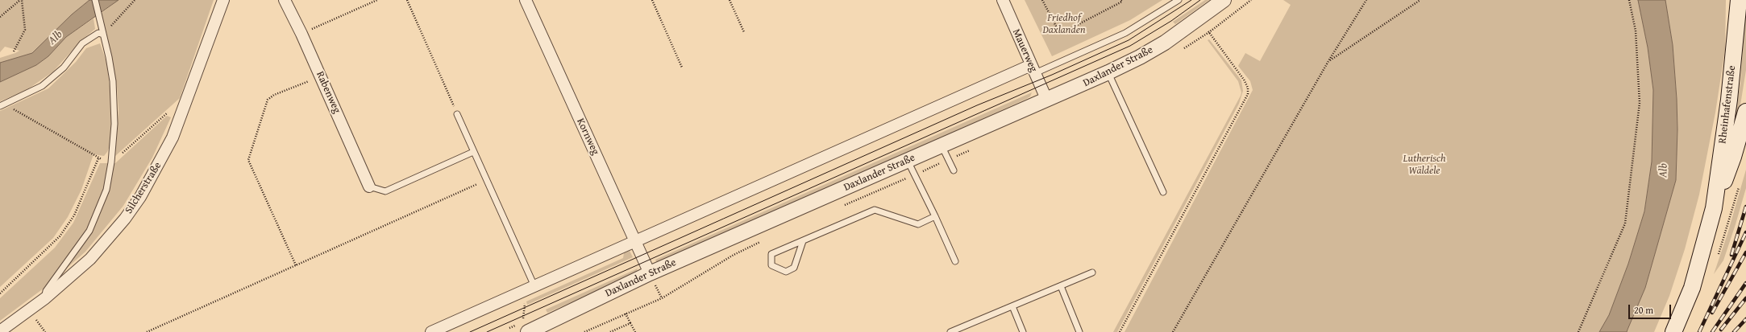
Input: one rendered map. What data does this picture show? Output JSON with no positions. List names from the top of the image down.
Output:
{
  "streets": {
    "main road": ["Rheinhafenstraße"],
    "street": [
      "Mauerweg",
      "Daxlander Straße",
      "Rabenweg",
      "Kornweg",
      "Silcherstraße"
    ]
  },
  "crossings": [
    ["Mauerweg", "Daxlander Straße"],
    ["Daxlander Straße", "Kornweg"]
  ],
  "water": ["Alb"],
  "parks": ["Friedhof Daxlanden", "Lutherisch Wäldele"],
  "scale_bar": "20 m"
}
